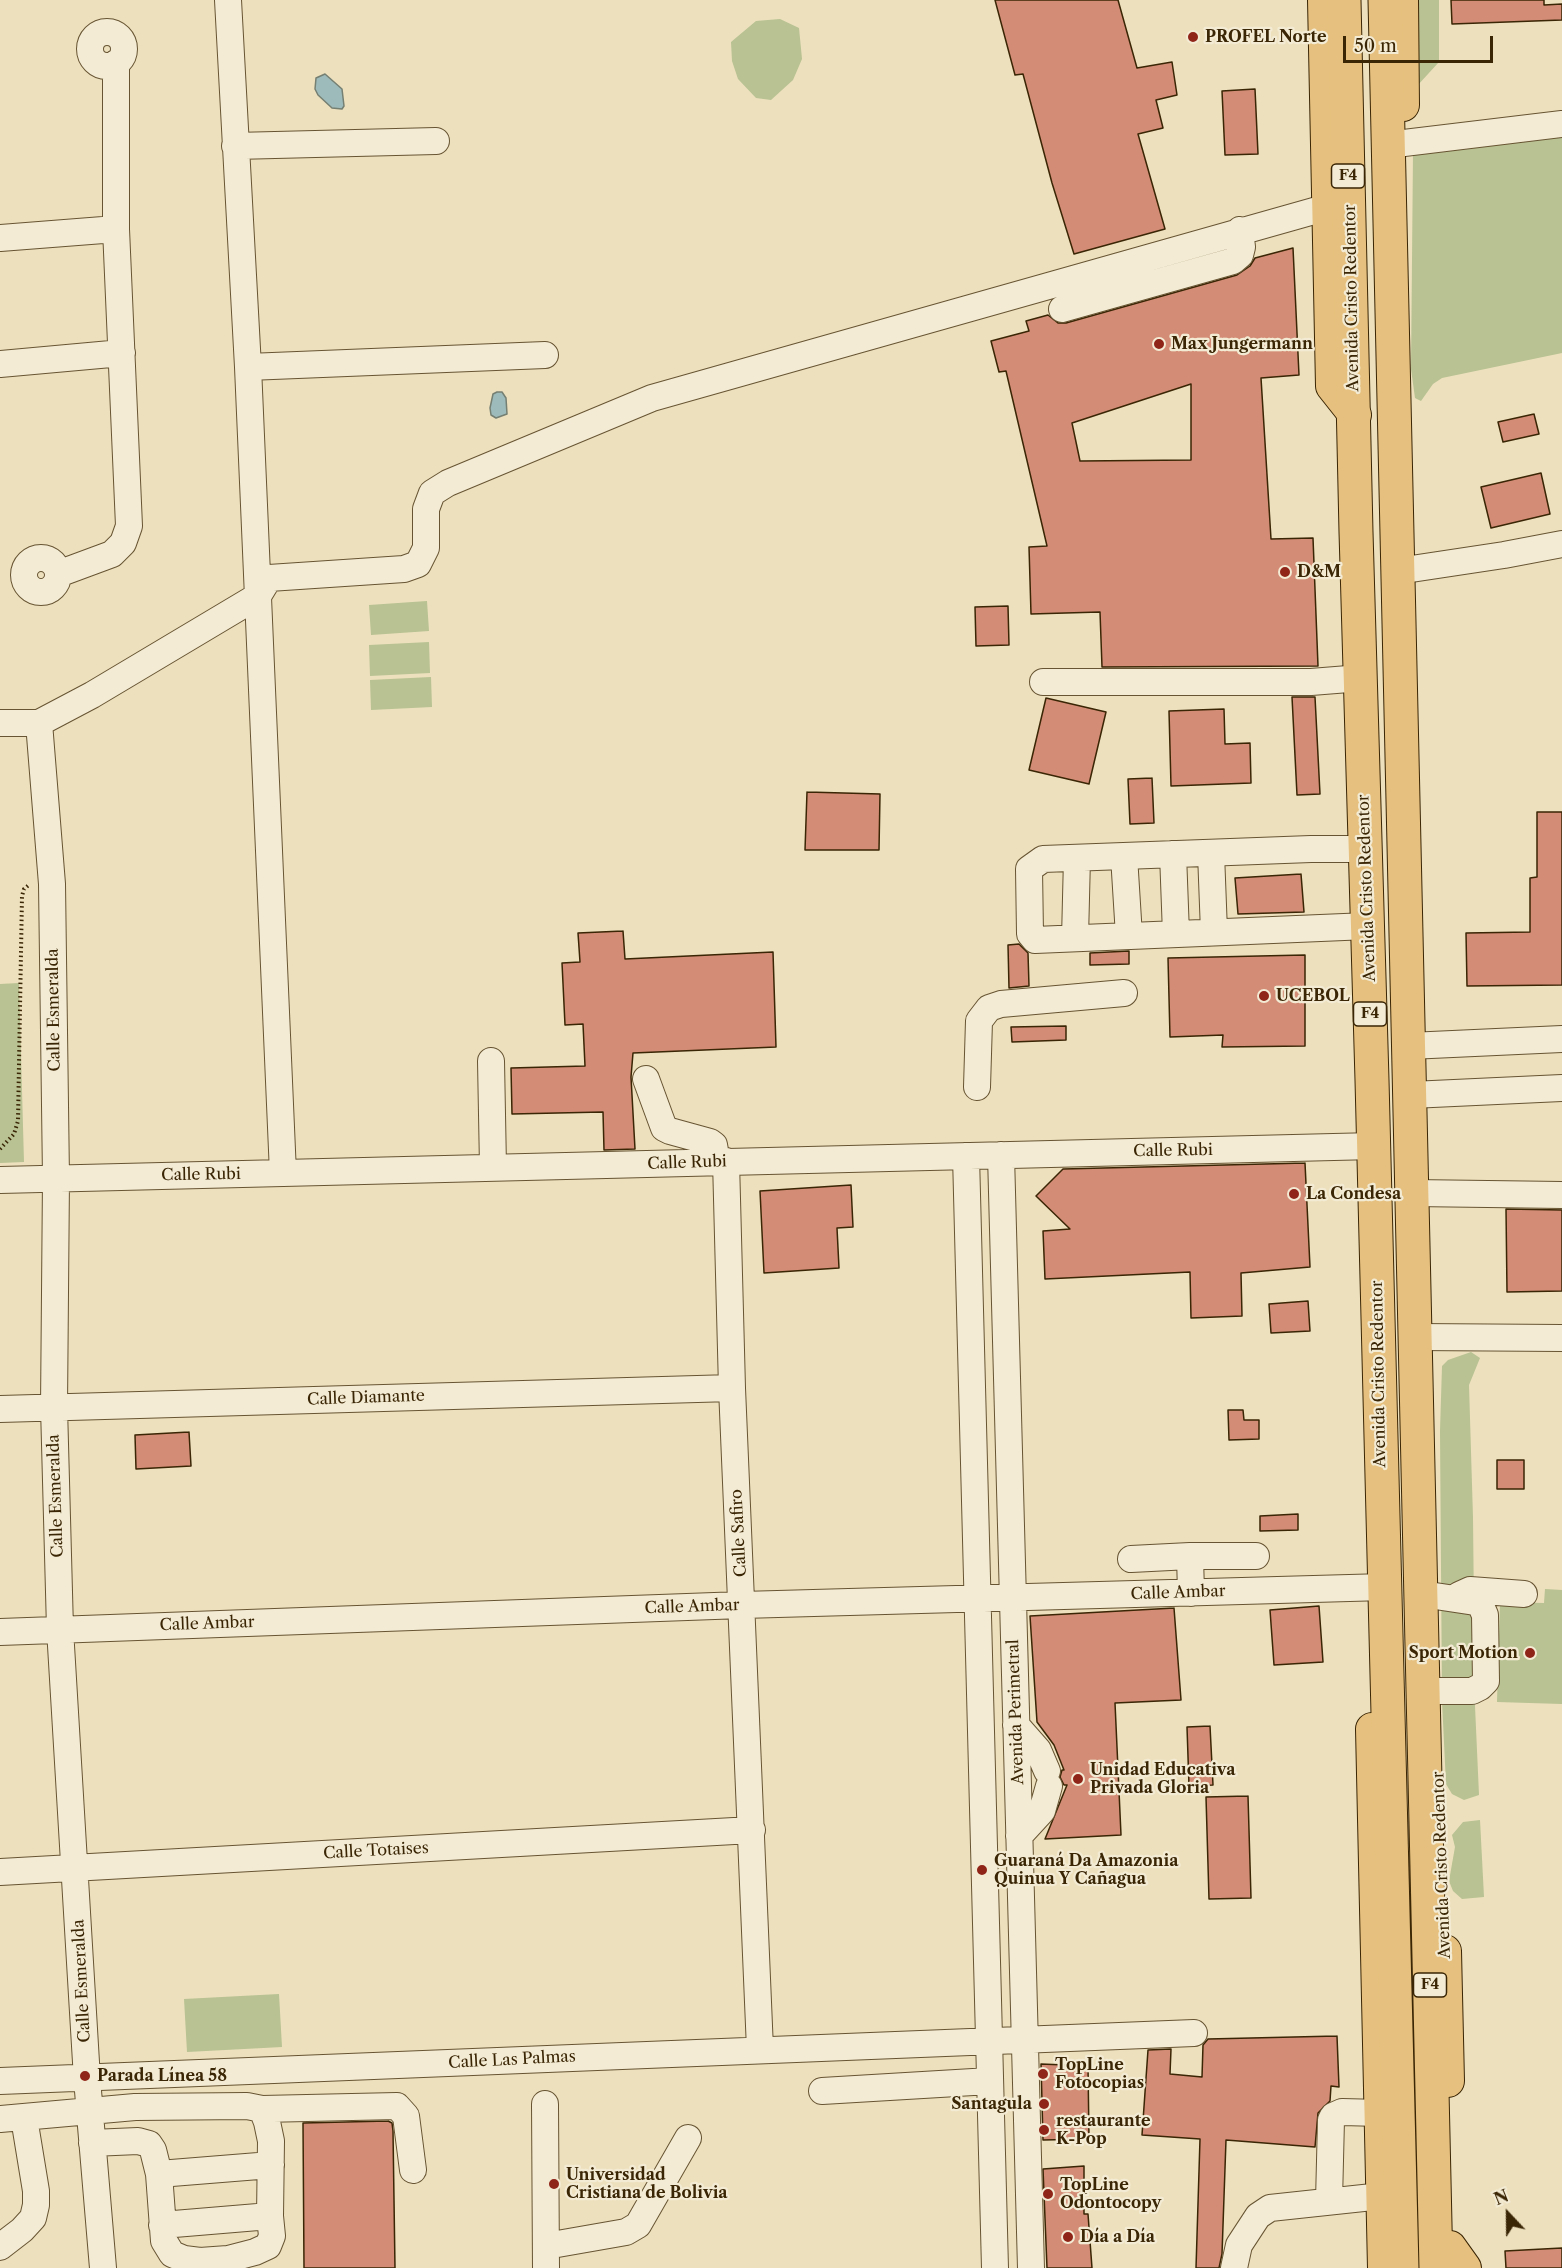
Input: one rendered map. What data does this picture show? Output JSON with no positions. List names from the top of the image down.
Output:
{
  "streets": {
    "highway": ["F4", "Avenida Cristo Redentor"],
    "street": [
      "Calle Esmeralda",
      "Calle Rubi",
      "Calle Diamante",
      "Calle Safiro",
      "Calle Ambar",
      "Avenida Perimetral",
      "Calle Totaises",
      "Calle Las Palmas"
    ]
  },
  "crossings": [
    ["Avenida Cristo Redentor", "Calle Rubi"],
    ["Avenida Cristo Redentor", "Calle Ambar"],
    ["Calle Esmeralda", "Calle Rubi"],
    ["Calle Esmeralda", "Calle Diamante"],
    ["Calle Esmeralda", "Calle Ambar"],
    ["Calle Esmeralda", "Calle Totaises"],
    ["Calle Esmeralda", "Calle Las Palmas"],
    ["Calle Rubi", "Calle Safiro"],
    ["Calle Rubi", "Avenida Perimetral"],
    ["Calle Diamante", "Calle Safiro"],
    ["Calle Safiro", "Calle Ambar"],
    ["Calle Safiro", "Calle Totaises"],
    ["Calle Safiro", "Calle Las Palmas"],
    ["Calle Ambar", "Avenida Perimetral"],
    ["Avenida Perimetral", "Calle Las Palmas"]
  ],
  "places": [
    "PROFEL Norte",
    "Max Jungermann",
    "D&M",
    "UCEBOL",
    "La Condesa",
    "Sport Motion",
    "Unidad Educativa Privada Gloria",
    "Guaraná Da Amazonia Quinua Y Cañagua",
    "TopLine Fotocopias",
    "Parada Línea 58",
    "Santagula",
    "restaurante K-Pop",
    "Universidad Cristiana de Bolivia",
    "TopLine Odontocopy",
    "Día a Día"
  ],
  "scale_bar": "50 m",
  "north": "top"
}
